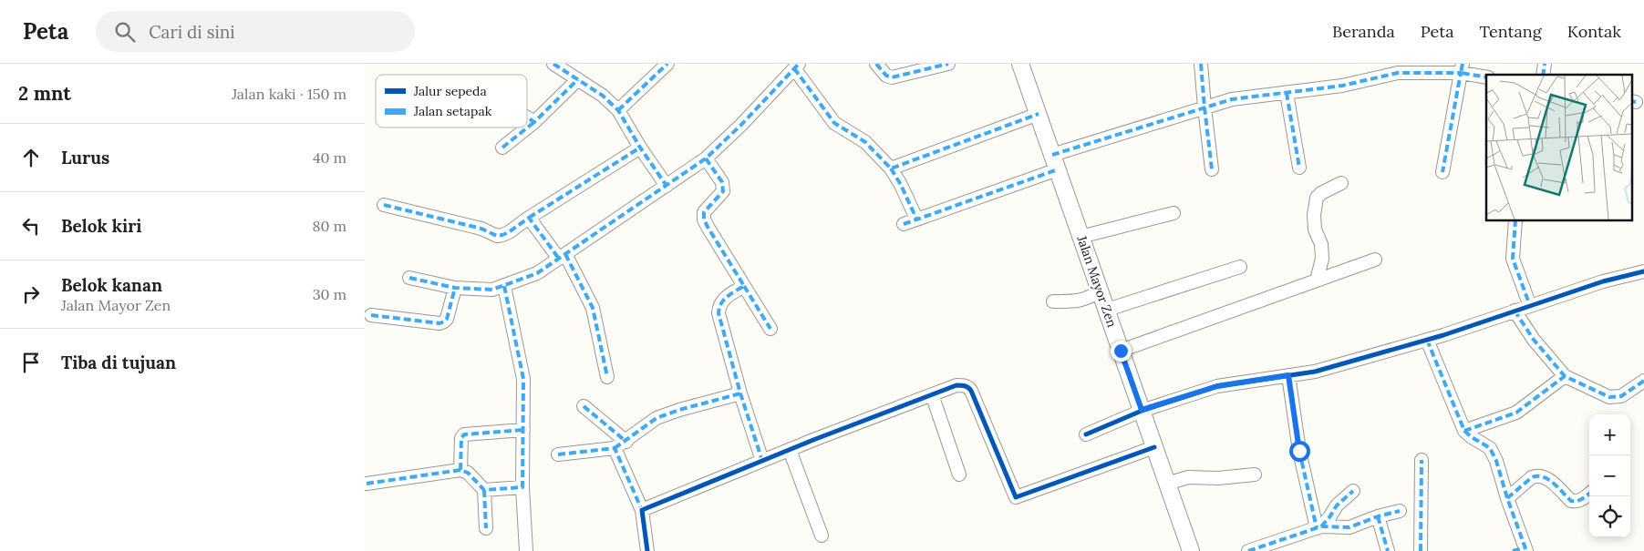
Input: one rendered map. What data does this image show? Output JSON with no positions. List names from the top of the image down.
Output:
{
  "streets": {
    "street": ["Jalan Mayor Zen"]
  },
  "legend": ["Jalur sepeda", "Jalan setapak"],
  "page": {
    "header": "Peta",
    "search": "Cari di sini",
    "nav": [
      "Beranda",
      "Peta",
      "Tentang",
      "Kontak"
    ],
    "heading": ["2 mnt", "Jalan kaki · 150 m"],
    "list": [
      ["Lurus", "40 m"],
      ["Belok kiri", "80 m"],
      ["Belok kanan", "Jalan Mayor Zen", "30 m"],
      "Tiba di tujuan"
    ],
    "map_buttons": ["+", "−"]
  }
}
